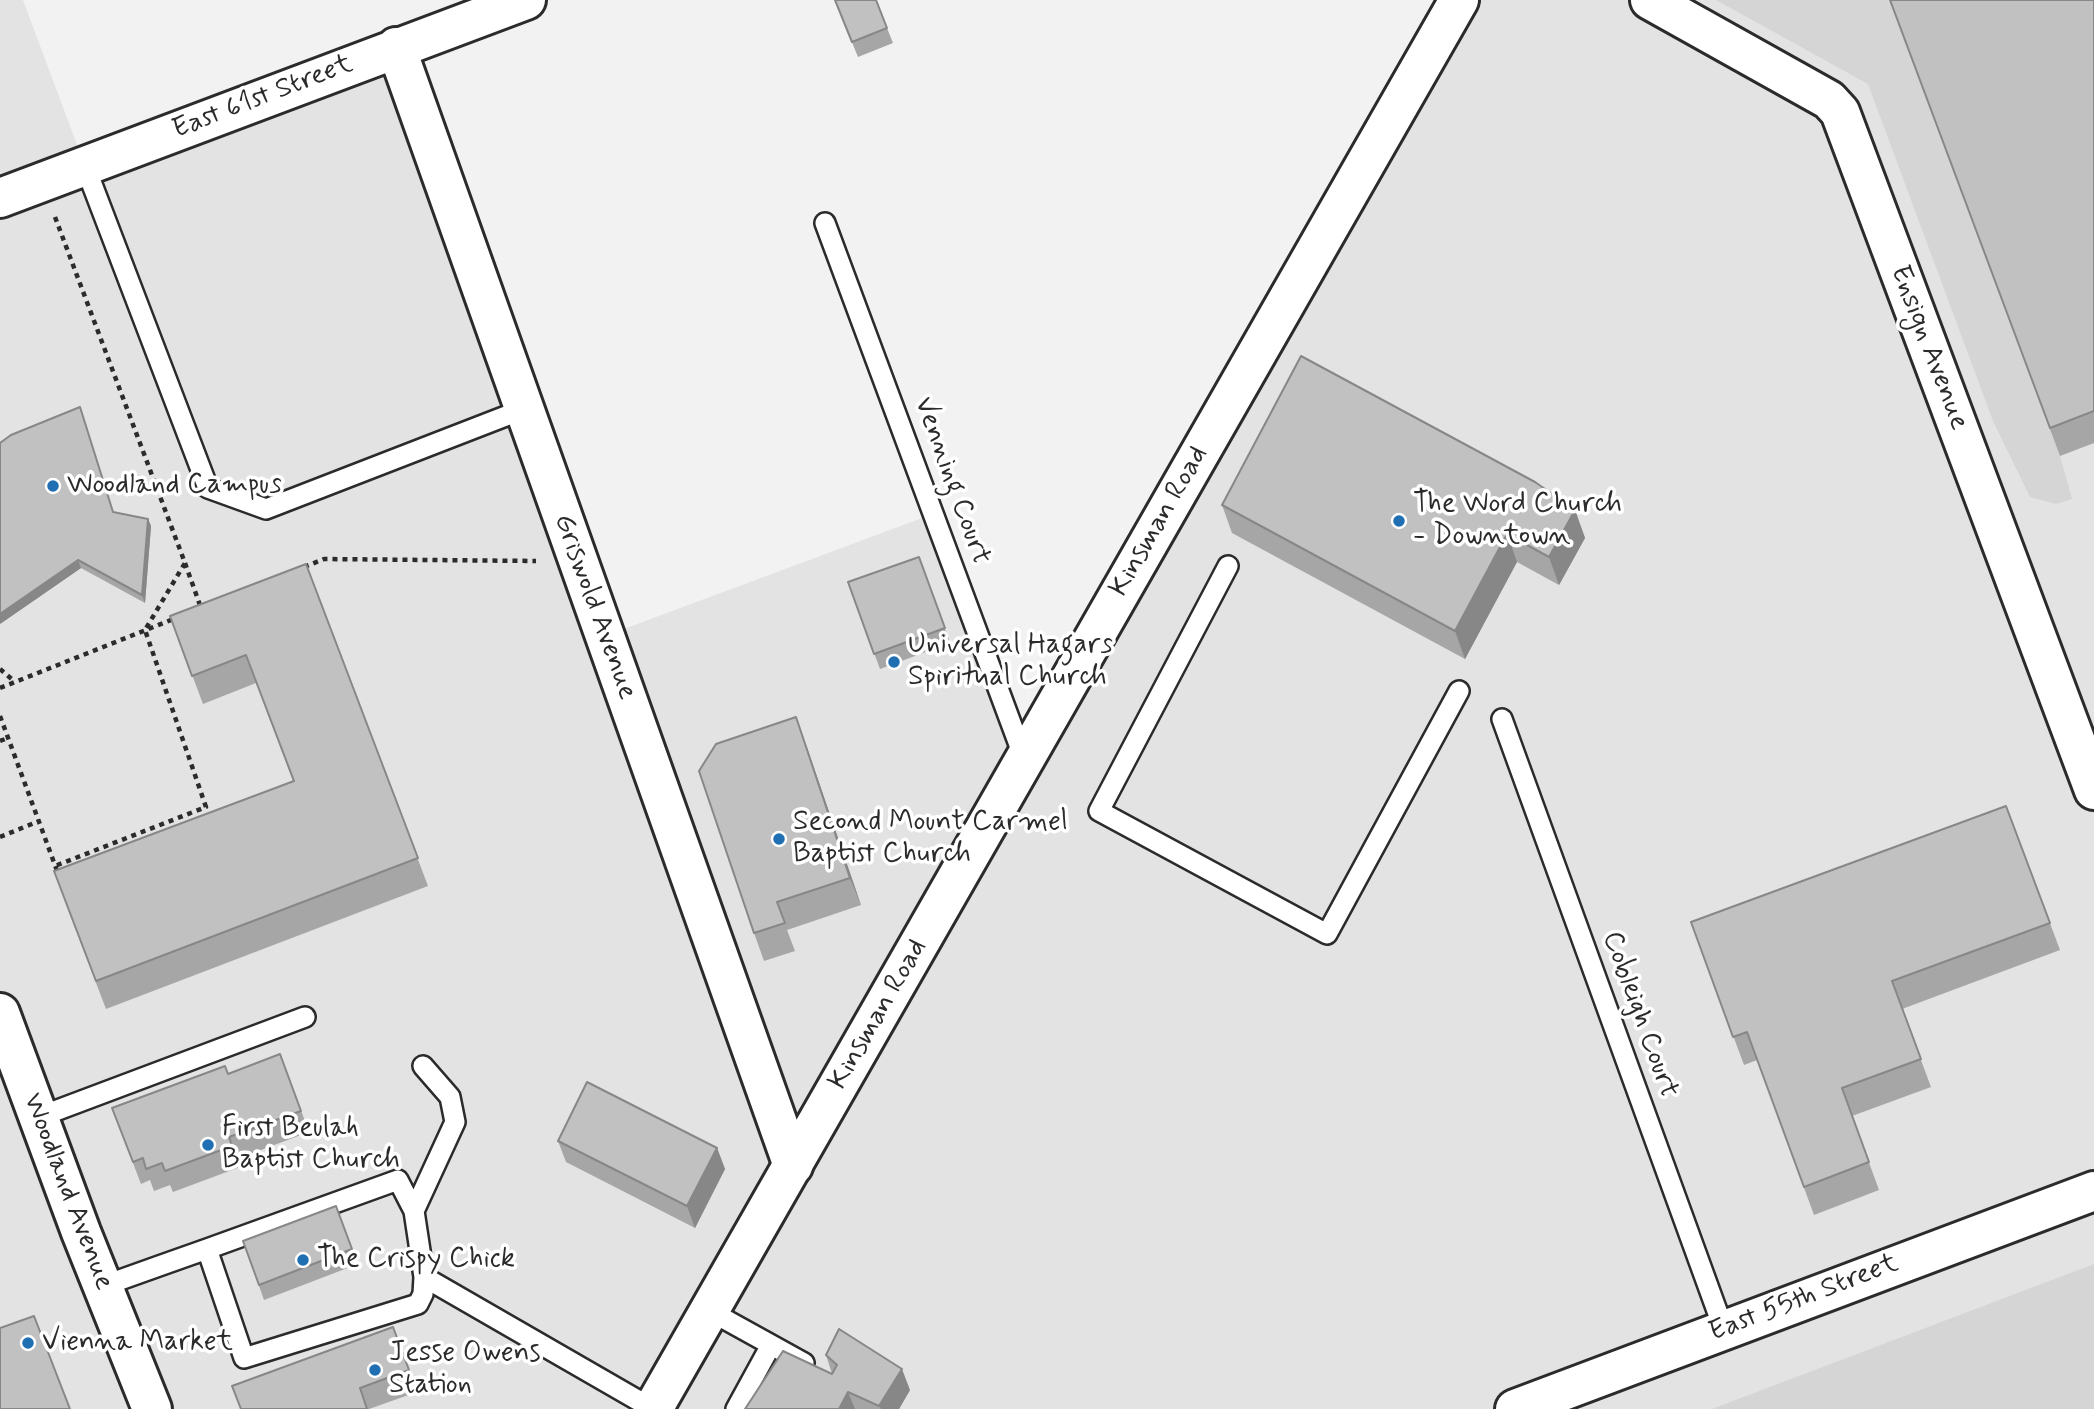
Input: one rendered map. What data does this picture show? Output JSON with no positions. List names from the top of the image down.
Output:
{
  "streets": {
    "street": [
      "East 61st Street",
      "Ensign Avenue",
      "Kinsman Road",
      "Griswold Avenue",
      "Woodland Avenue",
      "East 55th Street"
    ],
    "lane": ["Venning Court", "Cobleigh Court"]
  },
  "crossings": [
    ["East 61st Street", "Griswold Avenue"],
    ["Venning Court", "Kinsman Road"],
    ["Kinsman Road", "Griswold Avenue"],
    ["Cobleigh Court", "East 55th Street"]
  ],
  "places": [
    "Woodland Campus",
    "The Word Church - Downtown",
    "Universal Hagars Spiritual Church",
    "Second Mount Carmel Baptist Church",
    "First Beulah Baptist Church",
    "The Crispy Chick",
    "Vienna Market",
    "Jesse Owens Station"
  ]
}
